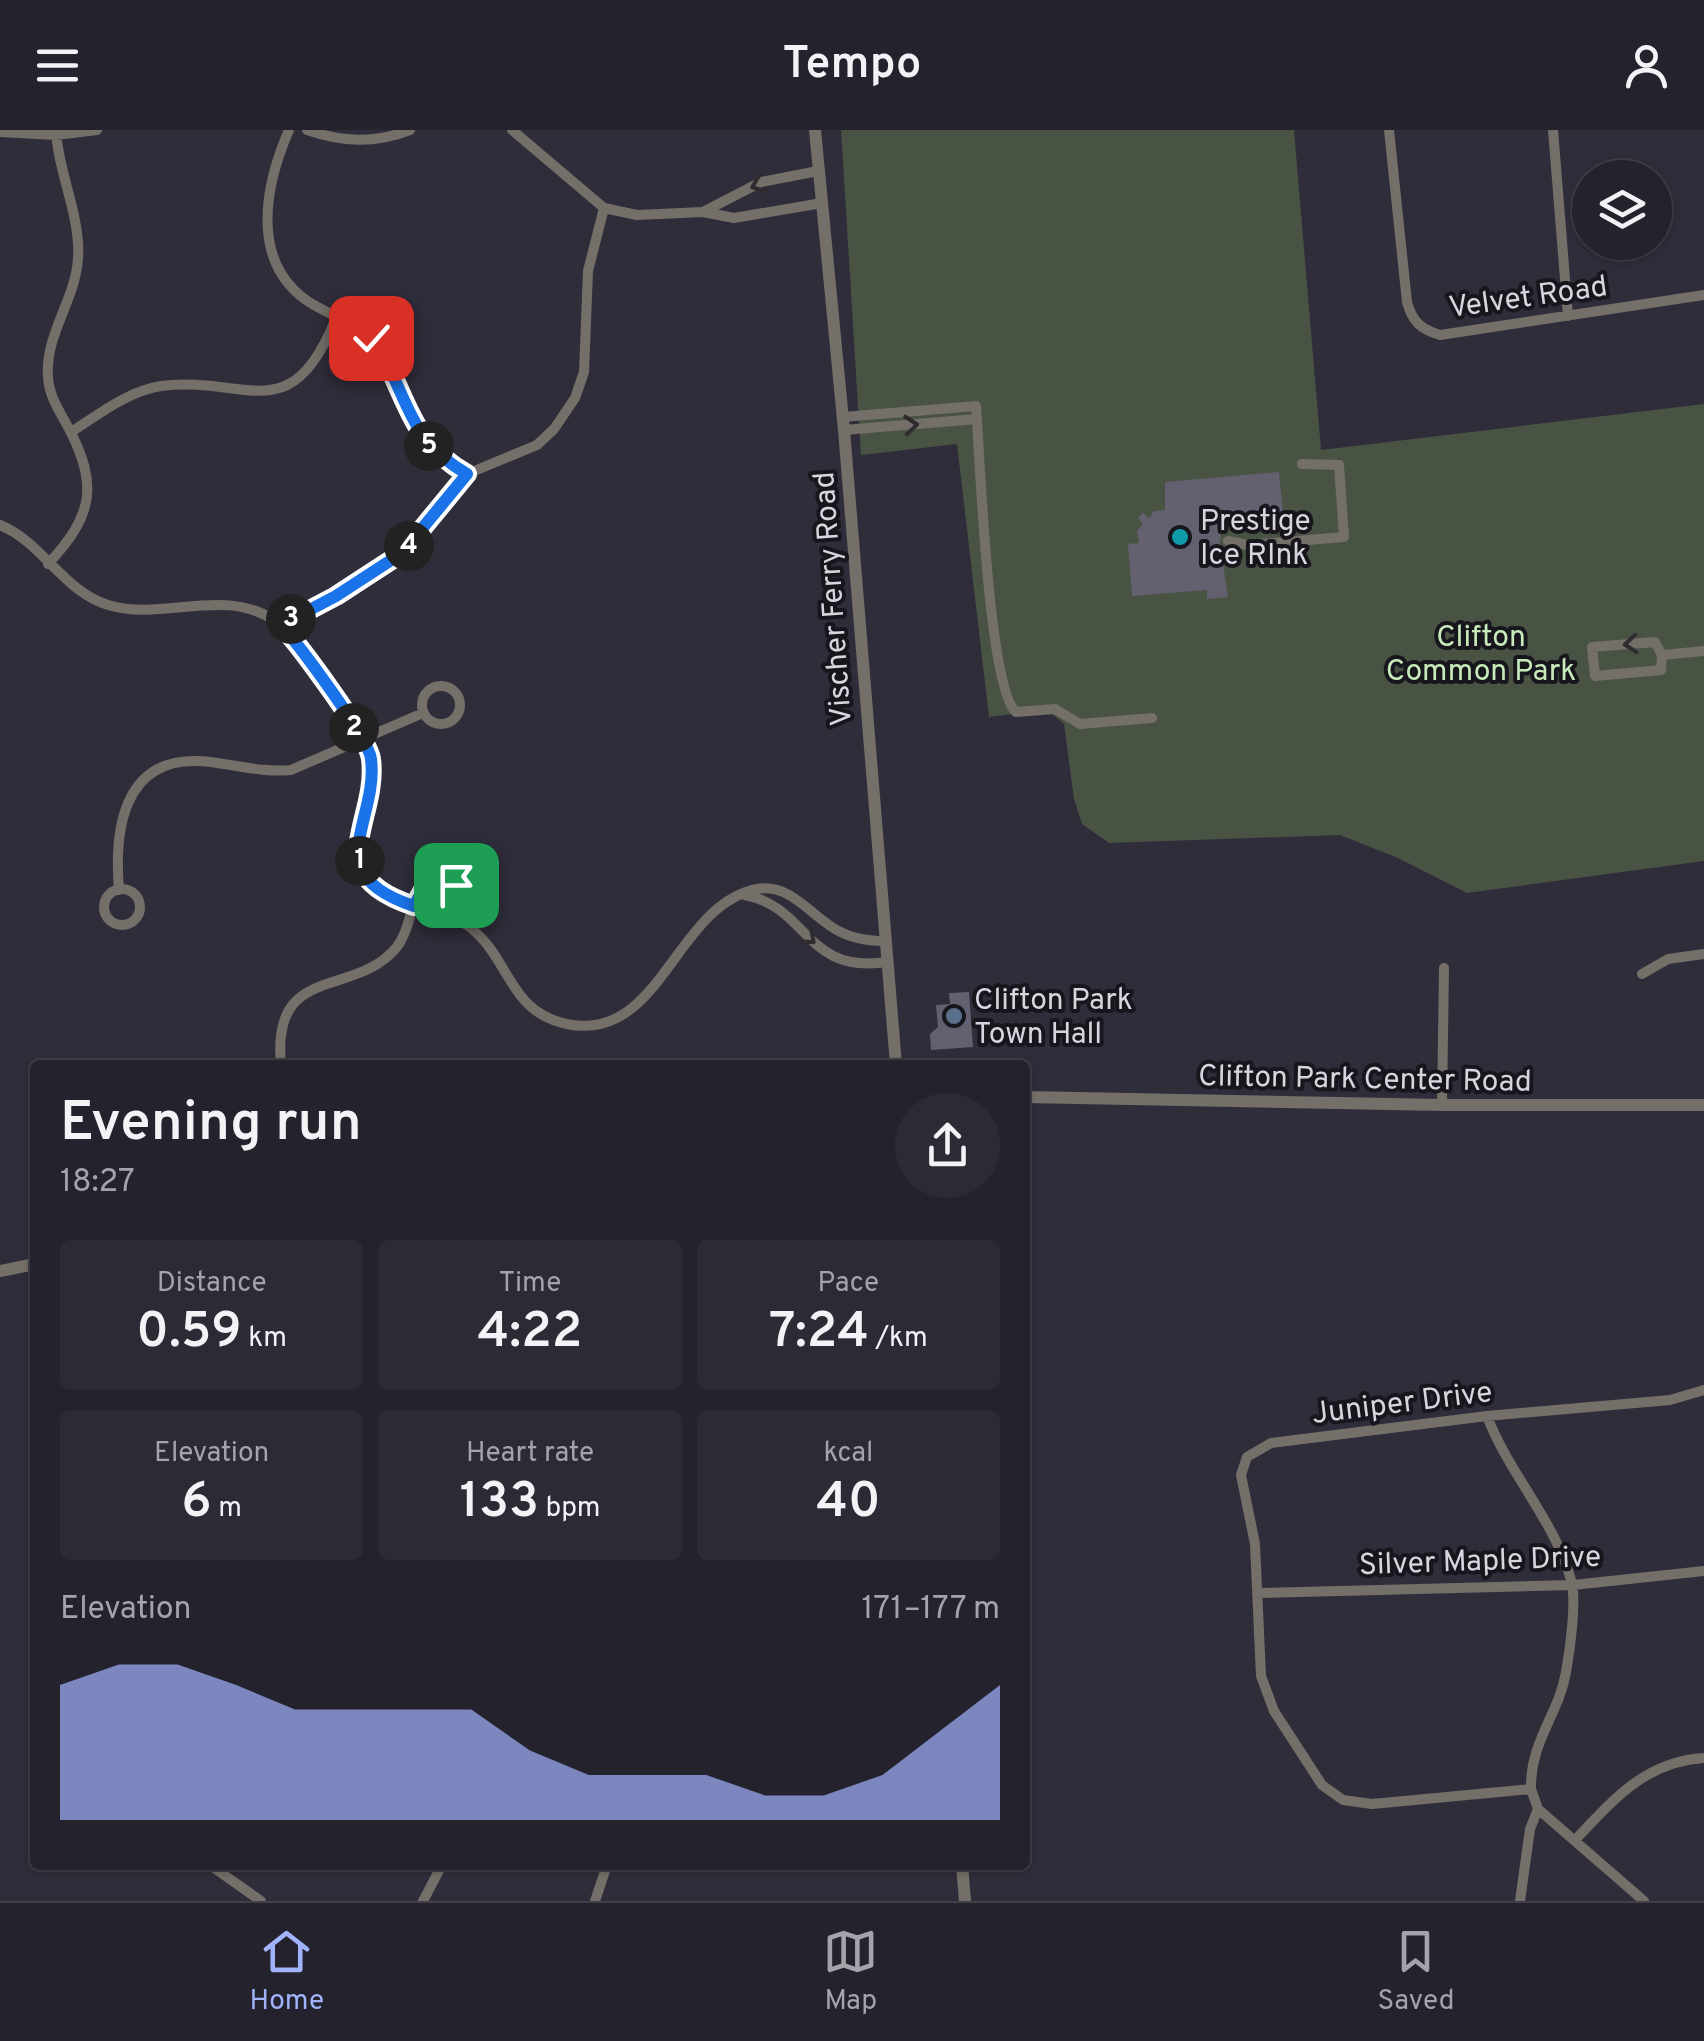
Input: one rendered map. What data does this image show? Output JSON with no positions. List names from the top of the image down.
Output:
{
  "streets": {
    "street": [
      "Velvet Road",
      "Vischer Ferry Road",
      "Clifton Park Center Road",
      "Juniper Drive",
      "Silver Maple Drive"
    ]
  },
  "crossings": [
    ["Juniper Drive", "Silver Maple Drive"]
  ],
  "parks": ["Clifton Common Park"],
  "places": ["Prestige Ice RInk", "Clifton Park Town Hall"],
  "page": {
    "header": "Tempo",
    "pins": [
      "5",
      "4",
      "3",
      "2",
      "1"
    ],
    "heading": ["Evening run", "18:27"],
    "stats": [
      ["Distance", "0.59 km"],
      ["Time", "4:22"],
      ["Pace", "7:24 /km"],
      ["Elevation", "6 m"],
      ["Heart rate", "133 bpm"],
      ["kcal", "40"]
    ],
    "chart": ["Elevation", "171–177 m"],
    "tabs": ["Home", "Map", "Saved"]
  }
}
